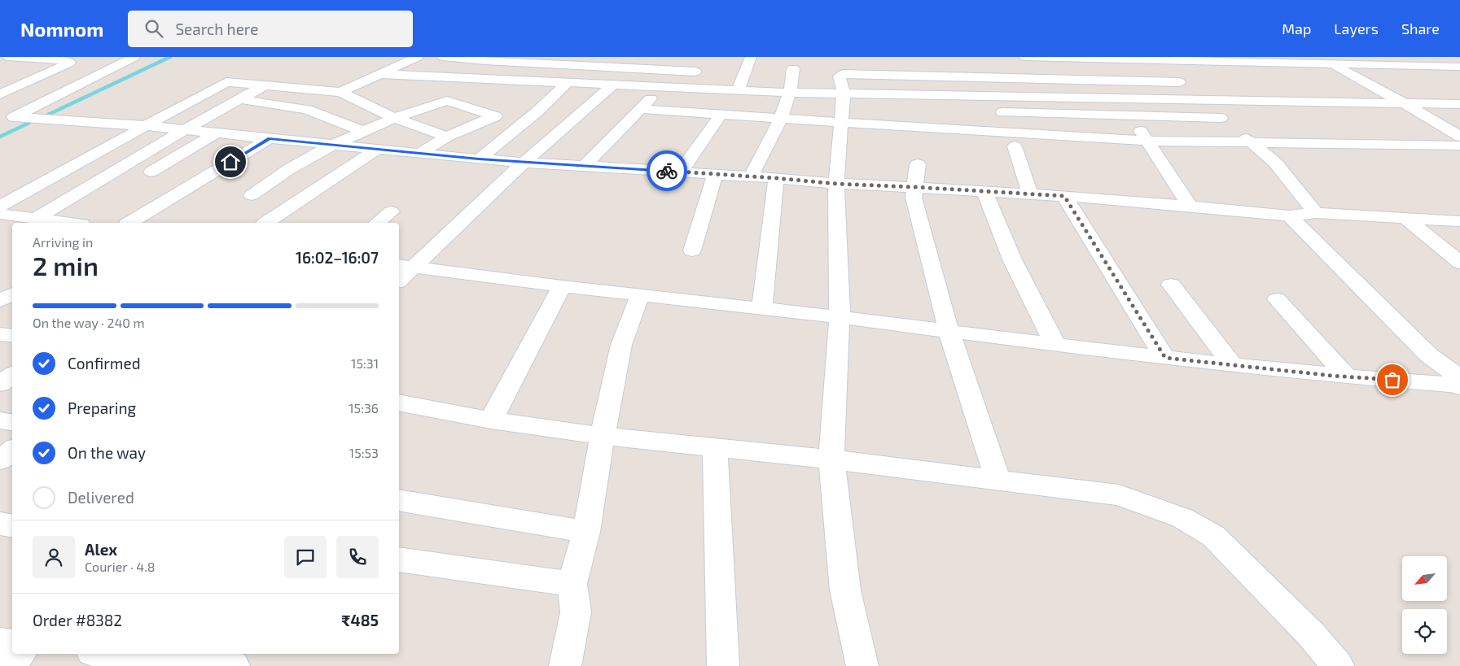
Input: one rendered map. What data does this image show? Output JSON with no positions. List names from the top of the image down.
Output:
{
  "north": "bottom left",
  "page": {
    "header": "Nomnom",
    "search": "Search here",
    "nav": ["Map", "Layers", "Share"],
    "heading": ["2 min", "Arriving in", "16:02–16:07"],
    "panel": [
      "Alex",
      "Courier · 4.8",
      "Order #8382",
      "₹485"
    ],
    "bar": "On the way · 240 m",
    "list": [
      ["Confirmed", "15:31"],
      ["Preparing", "15:36"],
      ["On the way", "15:53"],
      "Delivered"
    ]
  }
}
